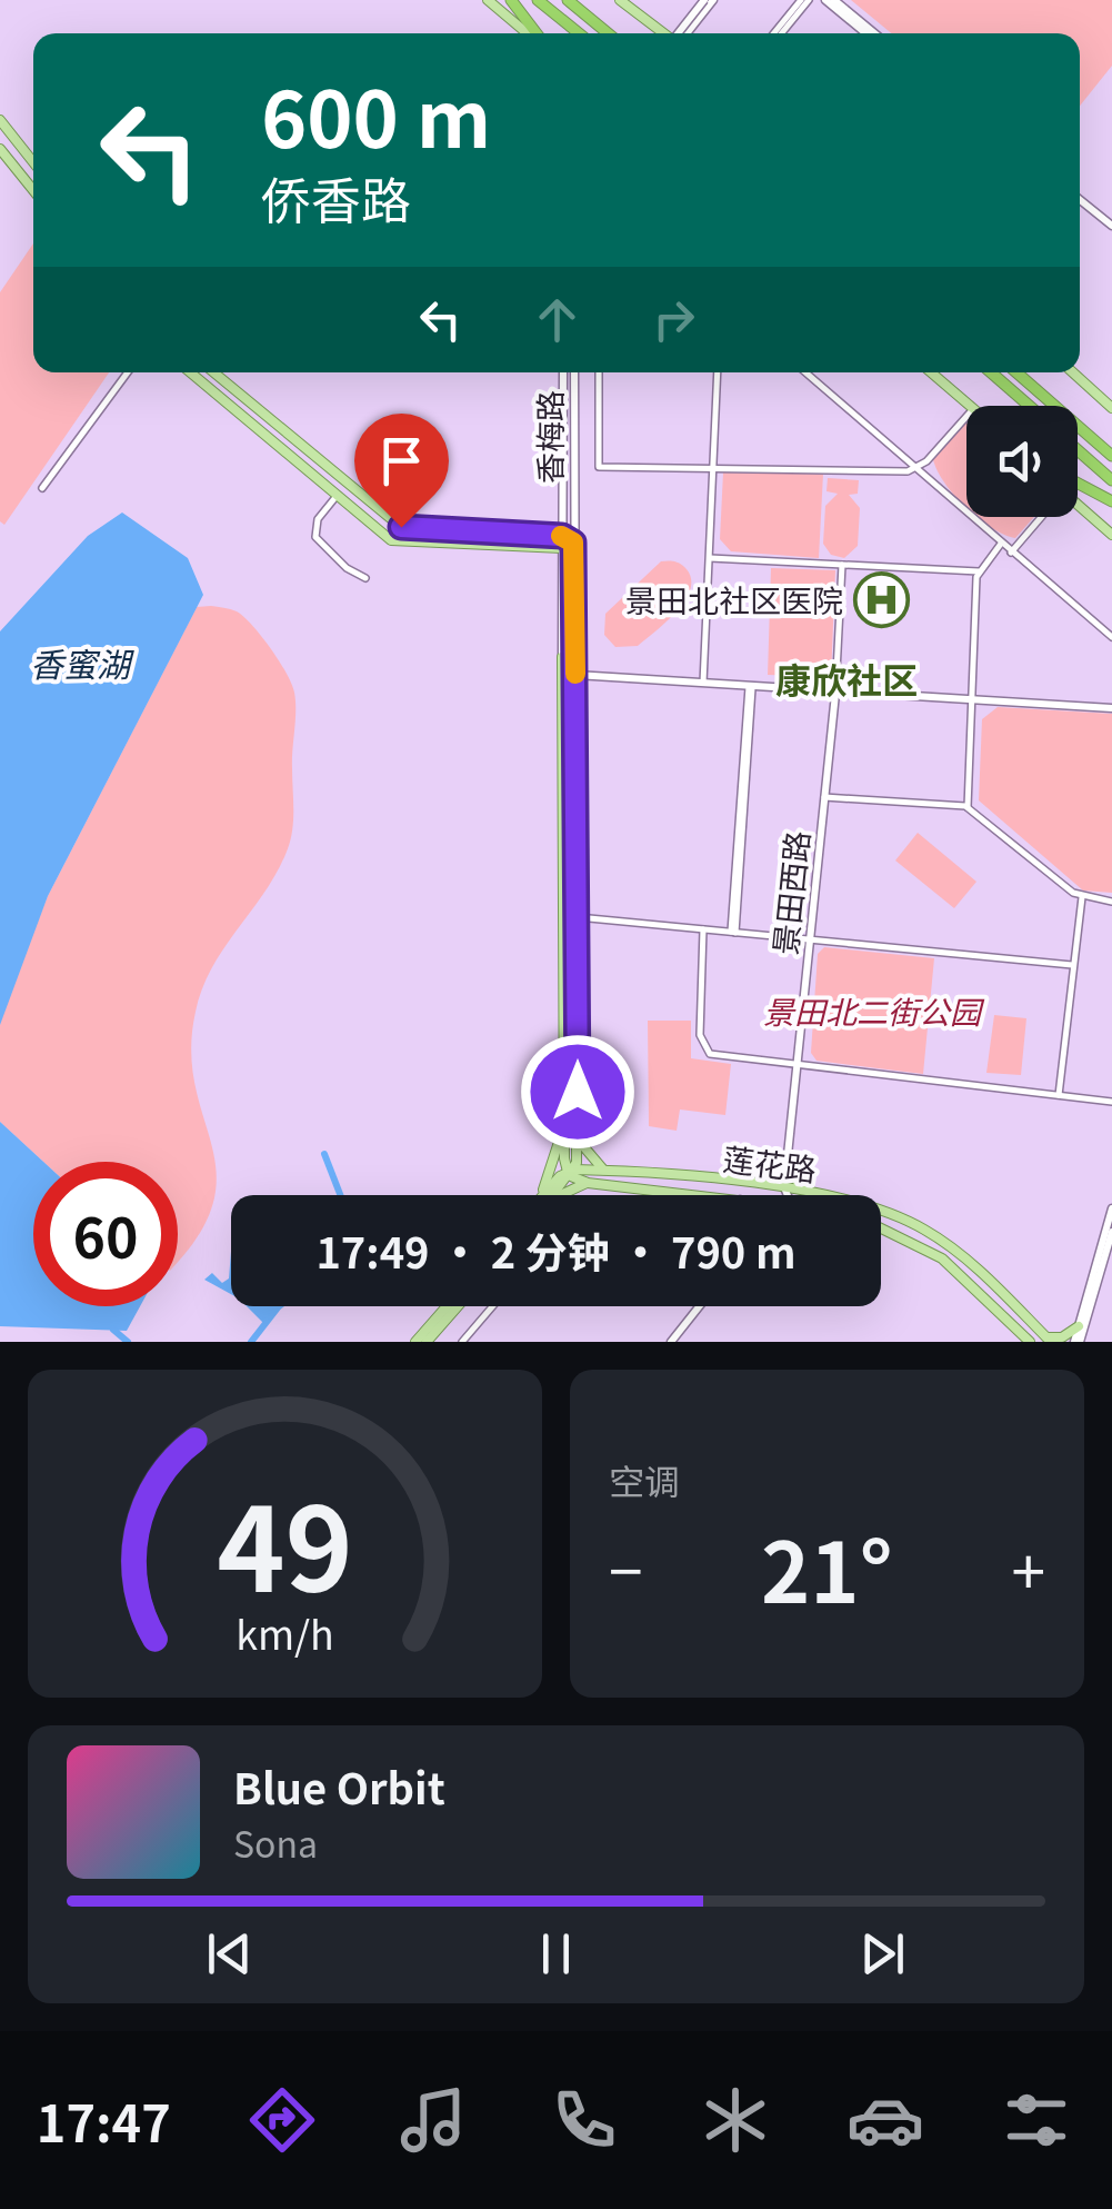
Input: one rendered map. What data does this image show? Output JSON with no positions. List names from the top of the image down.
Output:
{
  "streets": {
    "main road": ["香梅路", "莲花路"],
    "street": ["景田西路"]
  },
  "crossings": [
    ["香梅路", "莲花路"],
    ["景田西路", "莲花路"]
  ],
  "districts": ["康欣社区"],
  "water": ["香蜜湖"],
  "parks": ["景田北二街公园"],
  "places": {
    "hospital": ["景田北社区医院"]
  },
  "page": {
    "turn": ["600 m", "侨香路"],
    "limit": "60",
    "trip": "17:49 · 2 分钟 · 790 m",
    "tile": "空调",
    "heat": ["−", "21°", "+"],
    "song": ["Blue Orbit", "Sona"],
    "tabs": "17:47",
    "gauge": ["49", "km/h"]
  }
}
